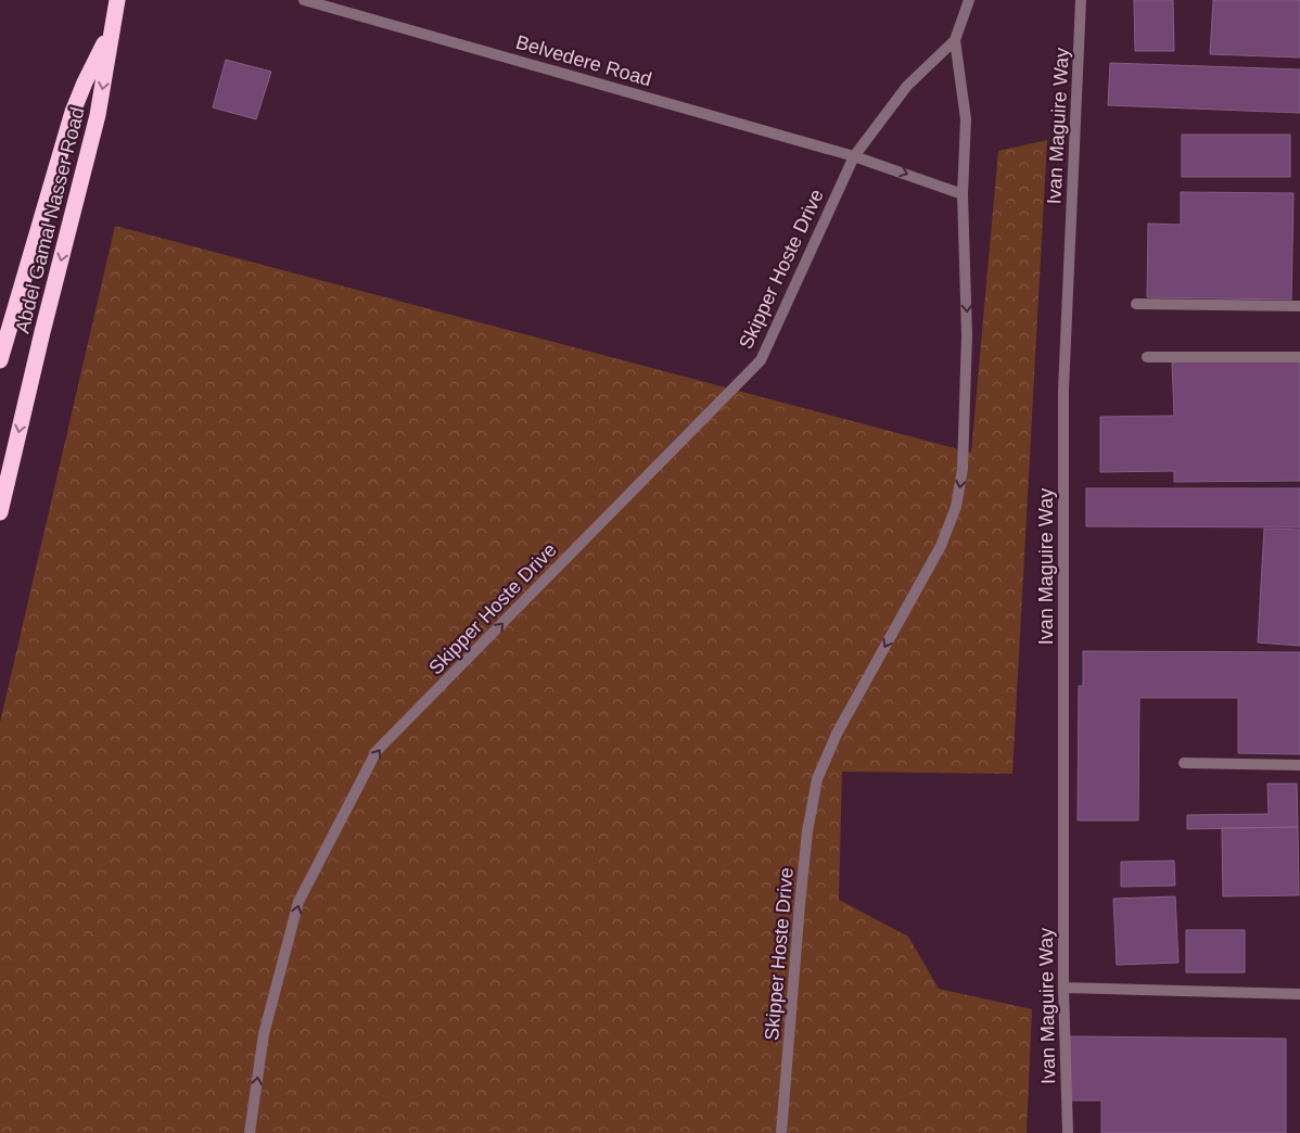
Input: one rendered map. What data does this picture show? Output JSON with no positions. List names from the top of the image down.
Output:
{
  "streets": {
    "highway": ["Abdel Gamal Nasser Road"],
    "street": ["Belvedere Road", "Ivan Maguire Way", "Skipper Hoste Drive"]
  },
  "crossings": [
    ["Belvedere Road", "Skipper Hoste Drive"]
  ]
}
